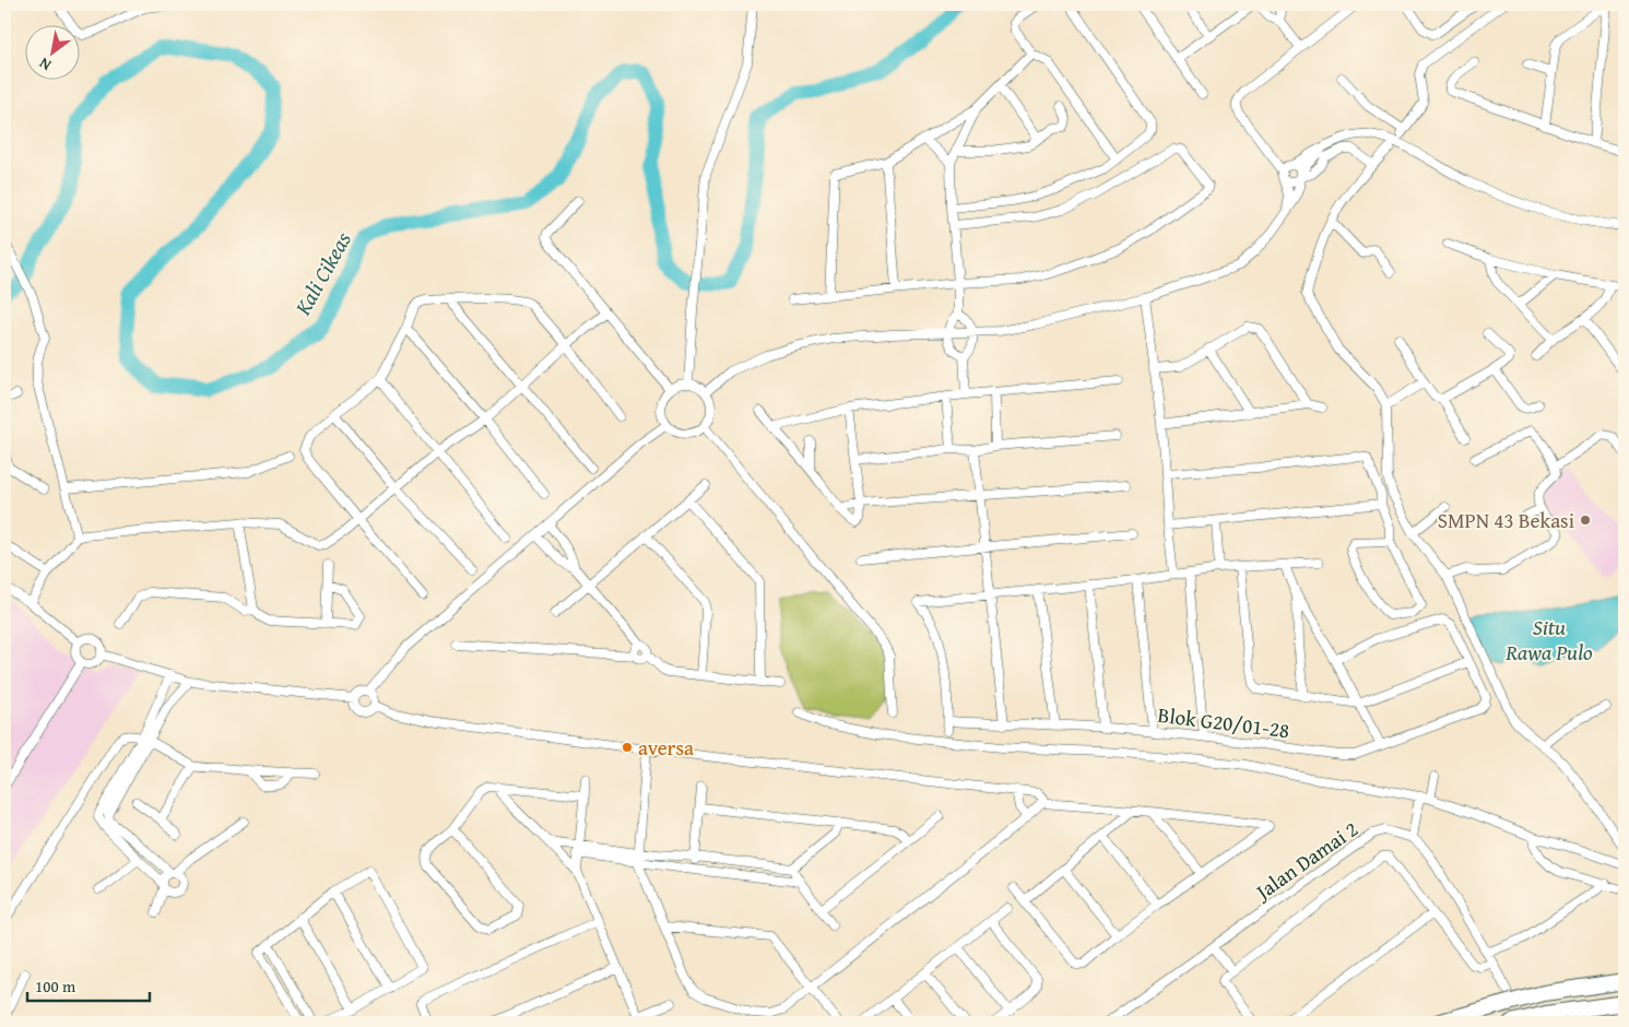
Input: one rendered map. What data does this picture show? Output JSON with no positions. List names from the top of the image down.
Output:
{
  "streets": {
    "street": ["Blok G20/01-28", "Jalan Damai 2"]
  },
  "water": ["Kali Cikeas", "Situ Rawa Pulo"],
  "places": ["SMPN 43 Bekasi", "aversa"],
  "scale_bar": "100 m",
  "north": "bottom left"
}
